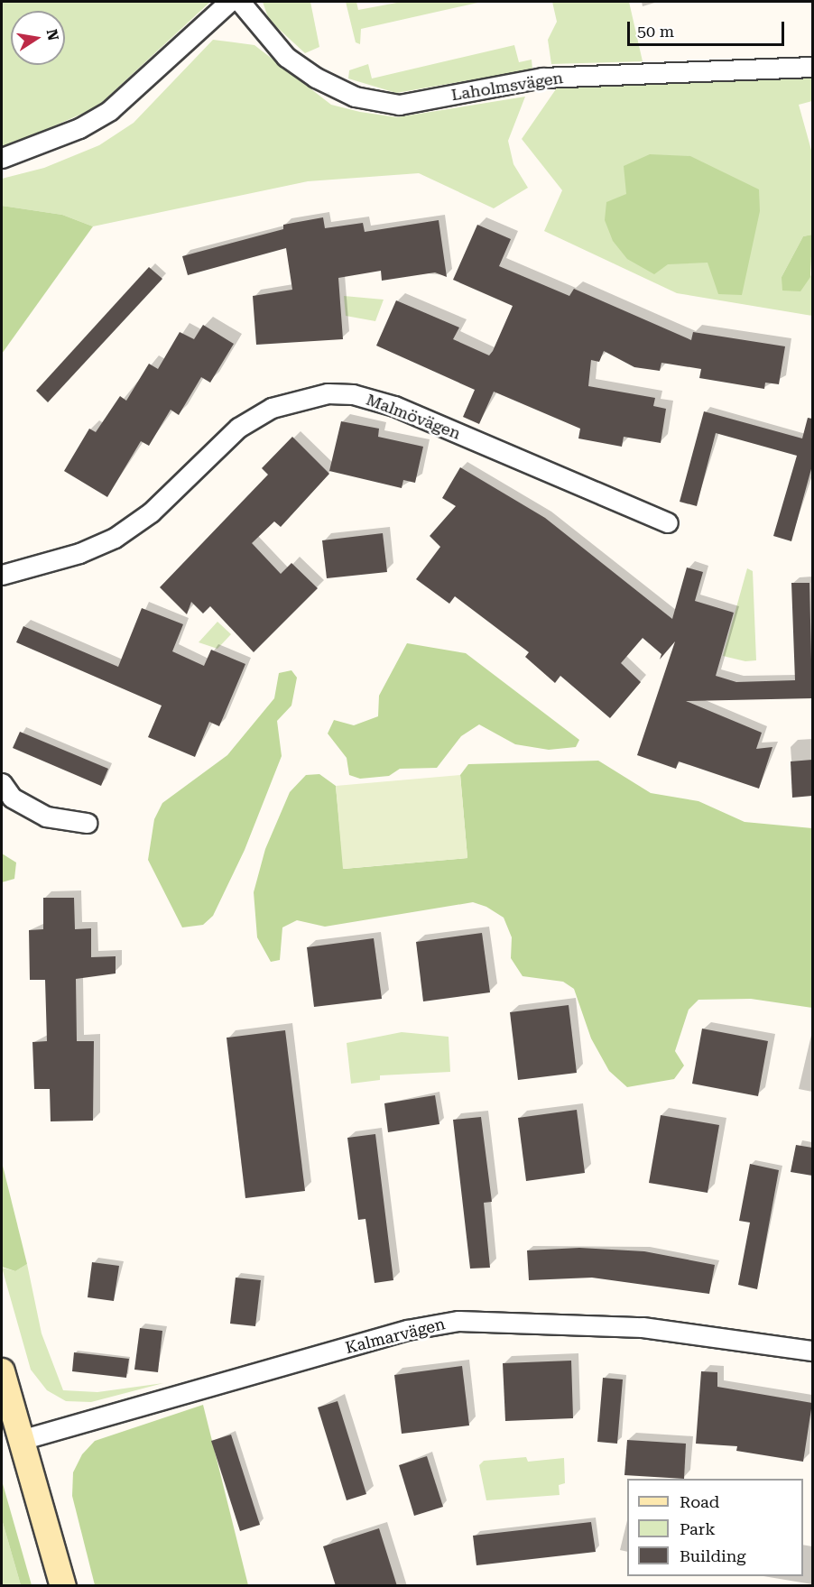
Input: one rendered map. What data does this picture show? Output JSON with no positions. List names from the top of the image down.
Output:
{
  "streets": {
    "street": ["Laholmsvägen", "Malmövägen", "Kalmarvägen"]
  },
  "legend": ["Road", "Park", "Building"],
  "scale_bar": "50 m",
  "north": "right"
}
